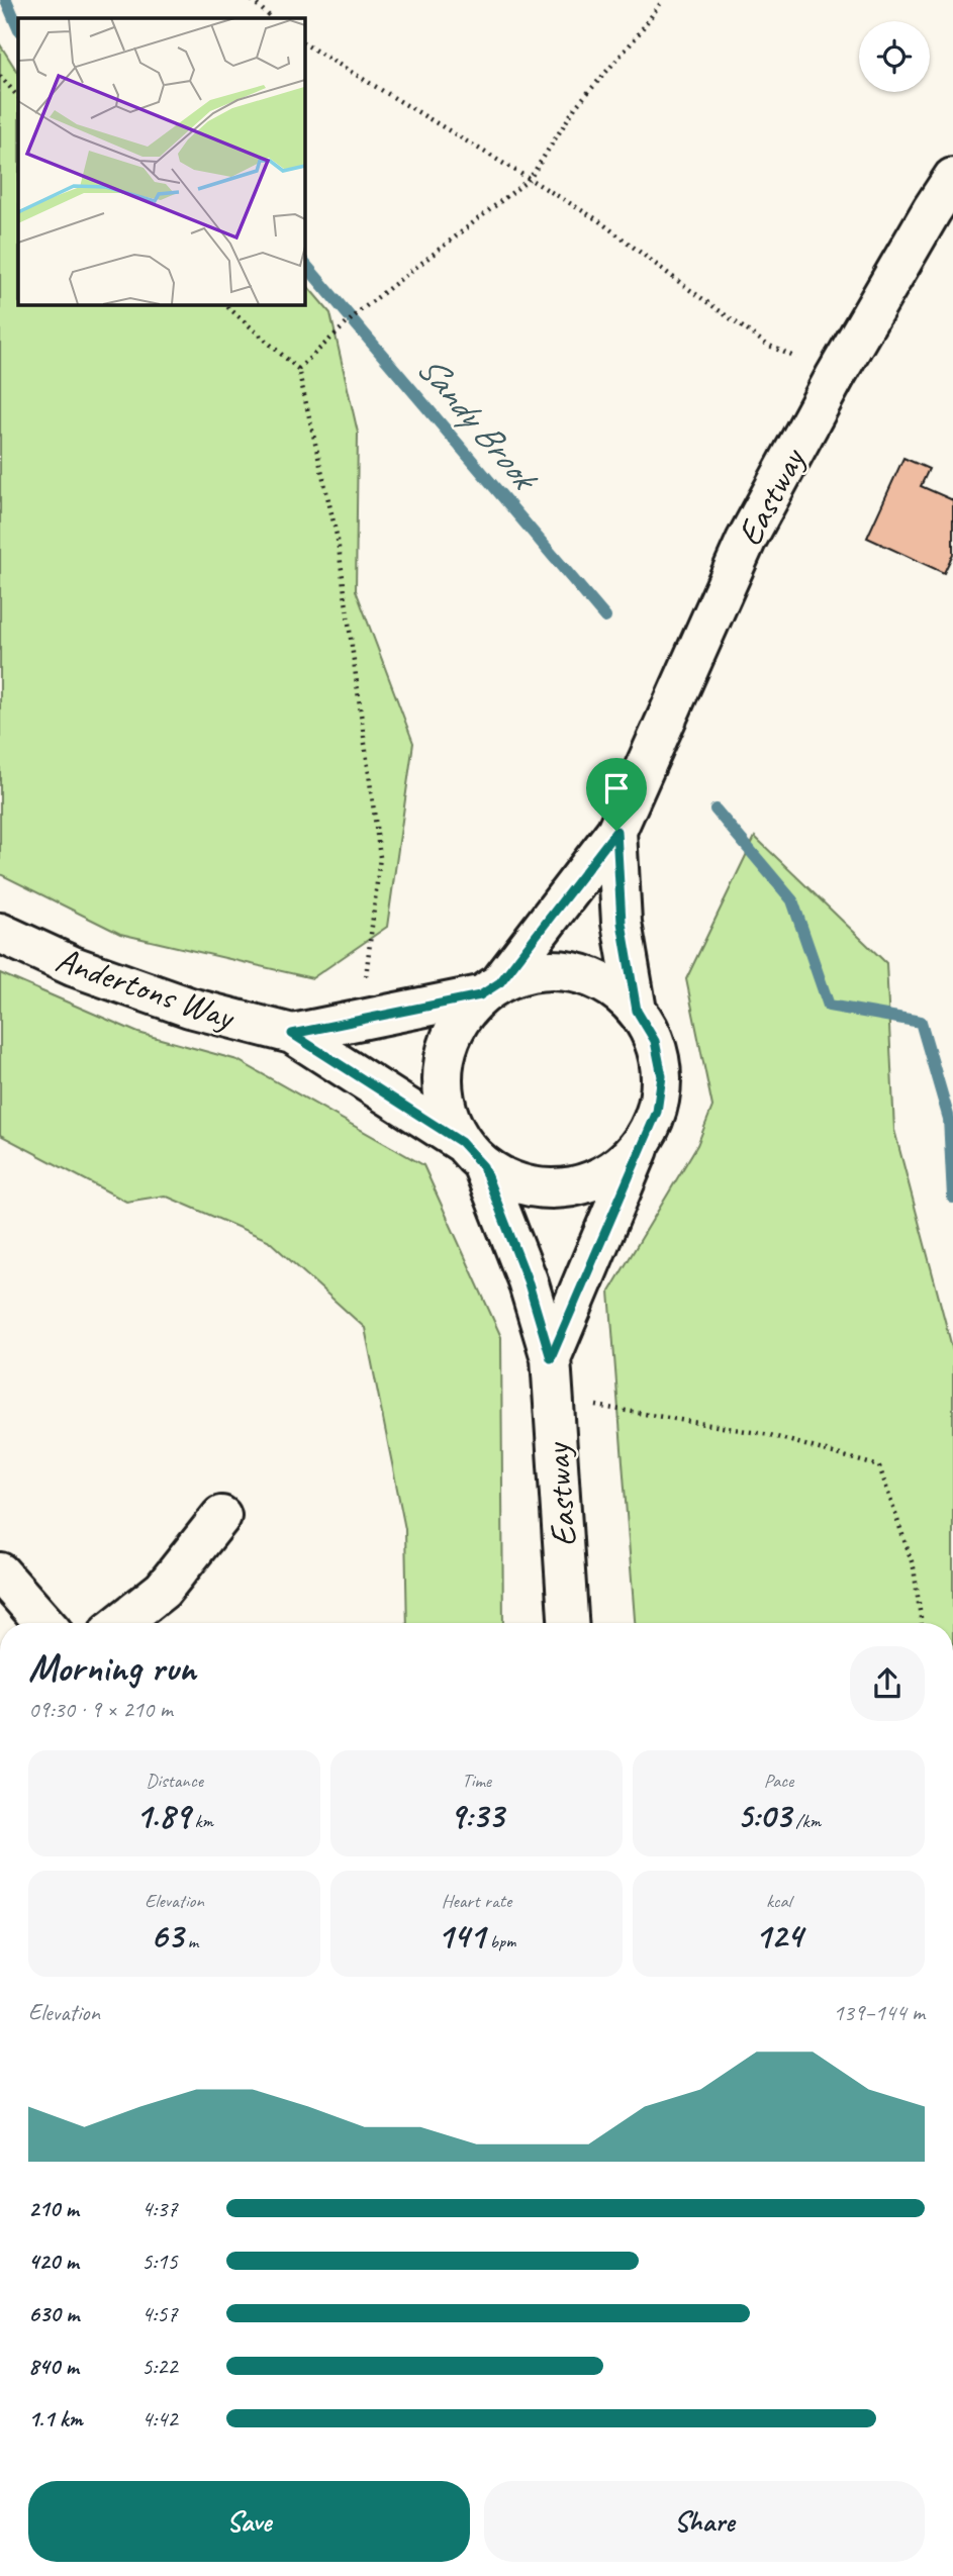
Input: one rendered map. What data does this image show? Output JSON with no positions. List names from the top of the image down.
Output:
{
  "streets": {
    "main road": ["Eastway", "Andertons Way"]
  },
  "crossings": [
    ["Eastway", "Andertons Way"]
  ],
  "water": ["Sandy Brook"],
  "page": {
    "heading": ["Morning run", "09:30 · 9 × 210 m"],
    "stats": [
      ["Distance", "1.89 km"],
      ["Time", "9:33"],
      ["Pace", "5:03 /km"],
      ["Elevation", "63 m"],
      ["Heart rate", "141 bpm"],
      ["kcal", "124"]
    ],
    "chart": ["Elevation", "139–144 m"],
    "list": [
      {
        "name": "210 m",
        "note": "4:37"
      },
      {
        "name": "420 m",
        "note": "5:15"
      },
      {
        "name": "630 m",
        "note": "4:57"
      },
      {
        "name": "840 m",
        "note": "5:22"
      },
      {
        "name": "1.1 km",
        "note": "4:42"
      }
    ],
    "buttons": ["Save", "Share"]
  }
}
